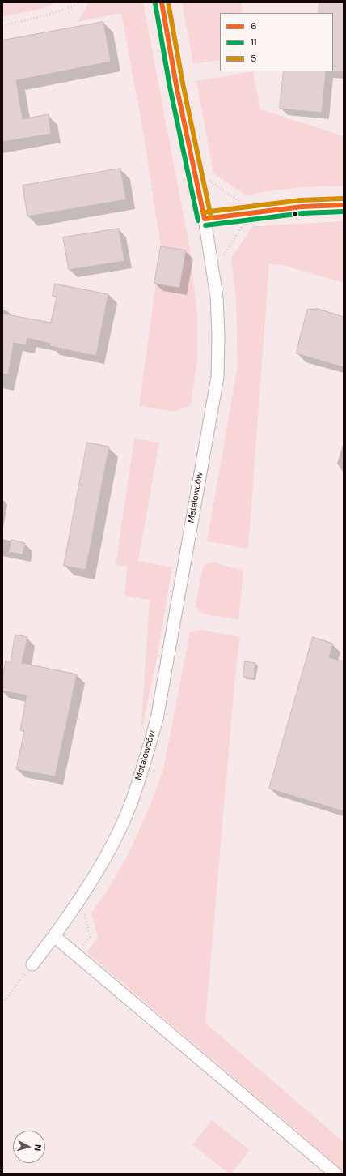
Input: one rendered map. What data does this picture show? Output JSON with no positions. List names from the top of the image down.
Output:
{
  "streets": {
    "street": ["Metalowców"]
  },
  "lines": ["transit line 6", "transit line 5", "transit line 11"],
  "legend": ["6", "11", "5"],
  "north": "right"
}
